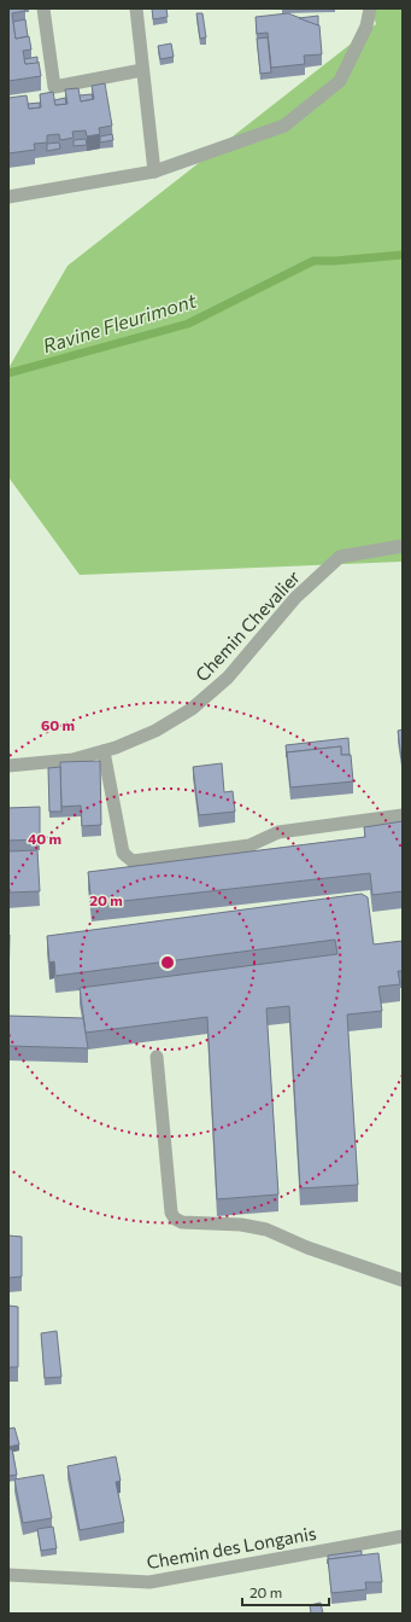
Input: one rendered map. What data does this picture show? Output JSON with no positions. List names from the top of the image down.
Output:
{
  "streets": {
    "street": ["Chemin Chevalier", "Chemin des Longanis"]
  },
  "water": ["Ravine Fleurimont"],
  "scale_bar": "20 m",
  "rings": ["60 m", "40 m", "20 m"]
}
